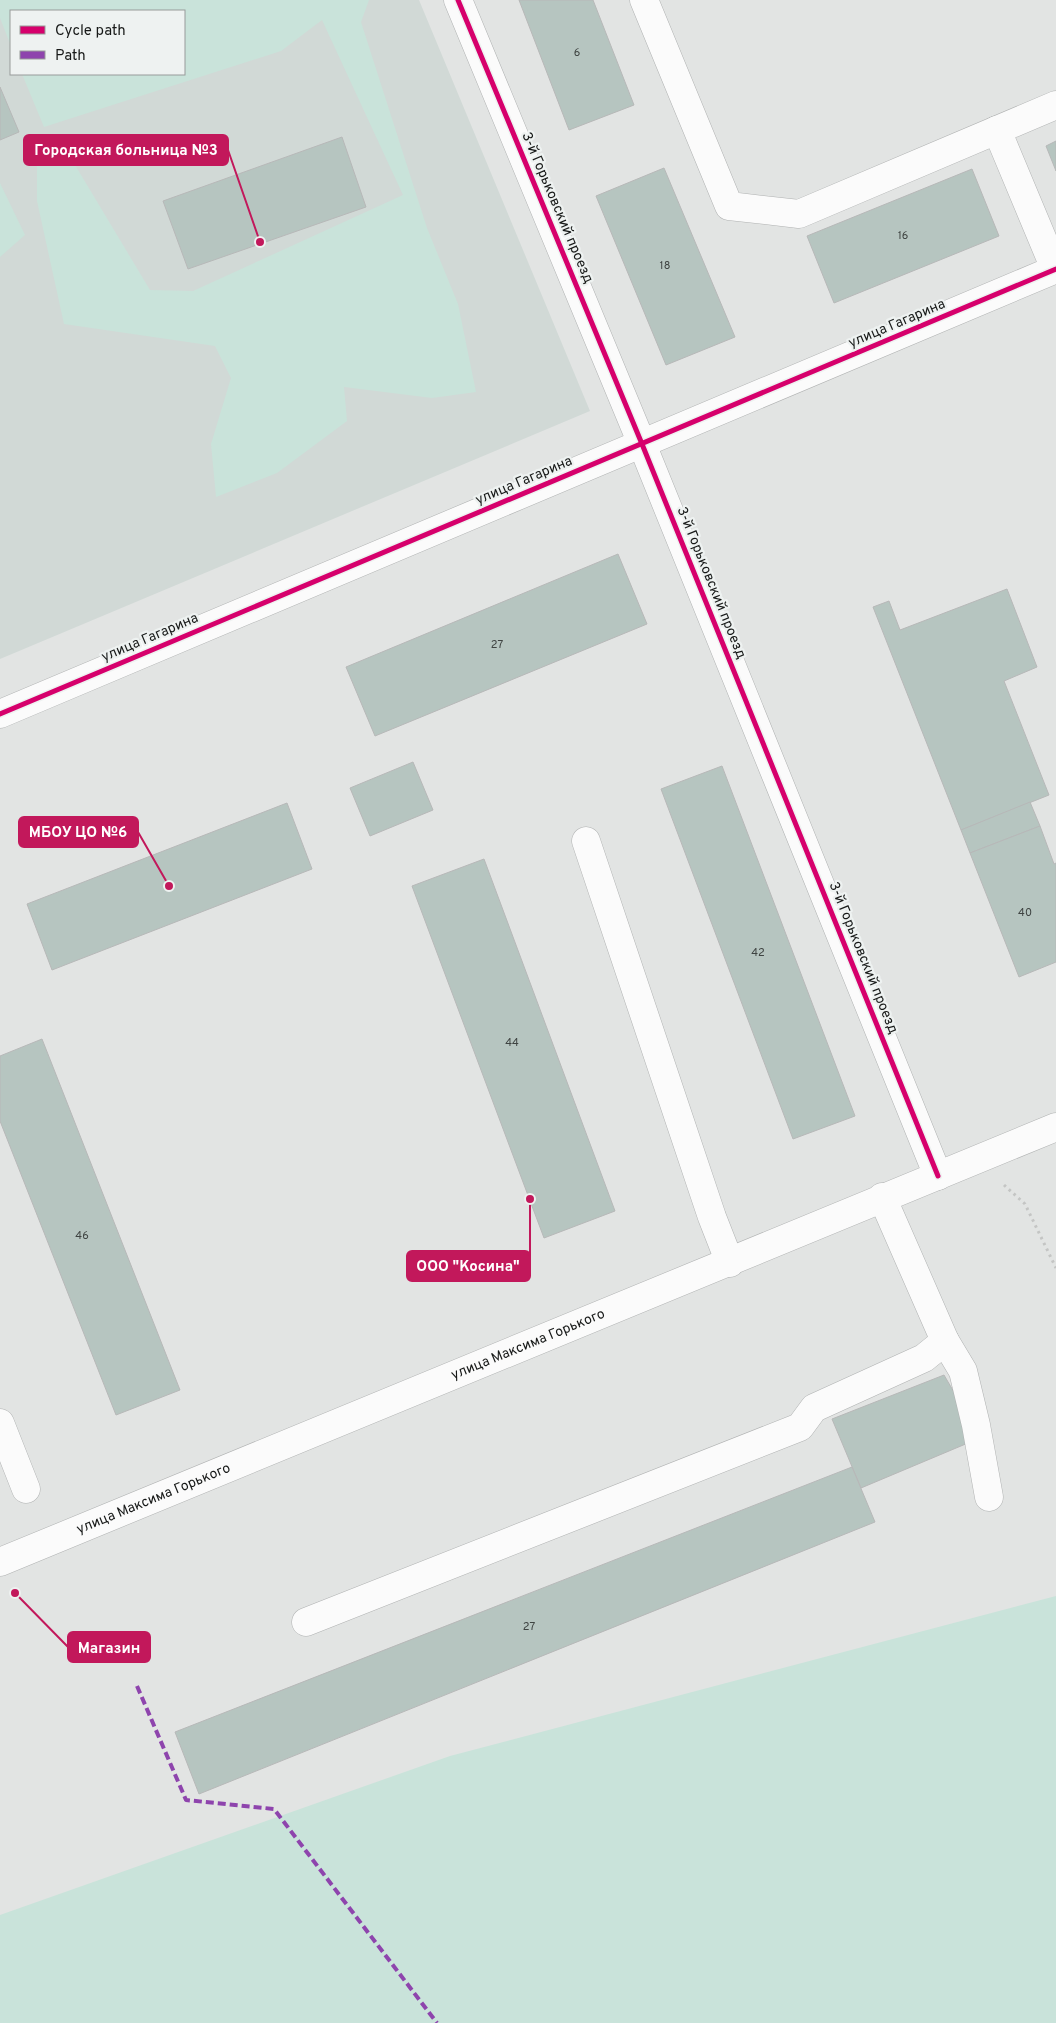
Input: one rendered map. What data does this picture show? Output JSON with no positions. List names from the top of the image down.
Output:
{
  "streets": {
    "street": ["3-й Горьковский проезд", "улица Гагарина", "улица Максима Горького"]
  },
  "crossings": [
    ["3-й Горьковский проезд", "улица Гагарина"],
    ["3-й Горьковский проезд", "улица Максима Горького"]
  ],
  "places": [
    "Городская больница №3",
    "МБОУ ЦО №6",
    "ООО \"Косина\"",
    "Магазин"
  ],
  "house_numbers": [
    "6",
    "16",
    "18",
    "27",
    "40",
    "42",
    "44",
    "46",
    "27"
  ],
  "legend": ["Cycle path", "Path"]
}
